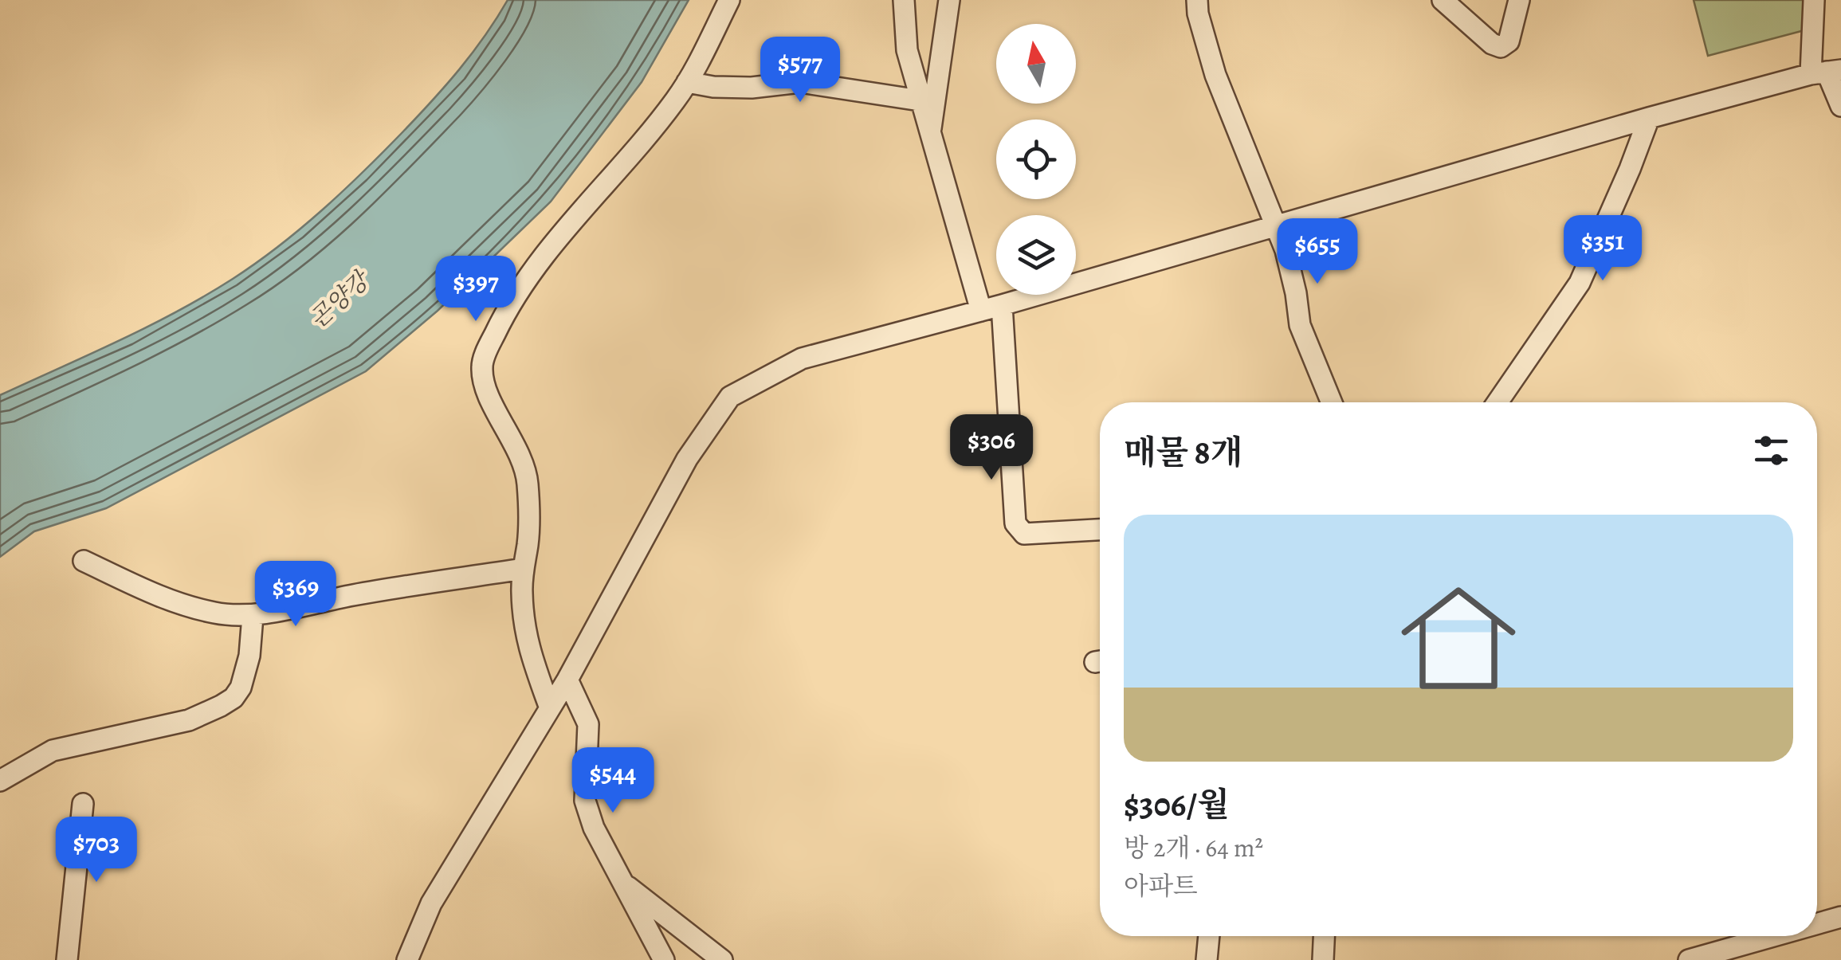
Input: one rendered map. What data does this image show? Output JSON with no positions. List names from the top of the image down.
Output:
{
  "water": ["곤양강"],
  "north": "top",
  "page": {
    "price": [
      "$577",
      "$351",
      "$655",
      "$397",
      "$306",
      "$369",
      "$544",
      "$703"
    ],
    "heading": "매물 8개",
    "list": [
      {
        "name": "$306/월",
        "note": "방 2개 · 64 m² · 아파트"
      }
    ]
  }
}
